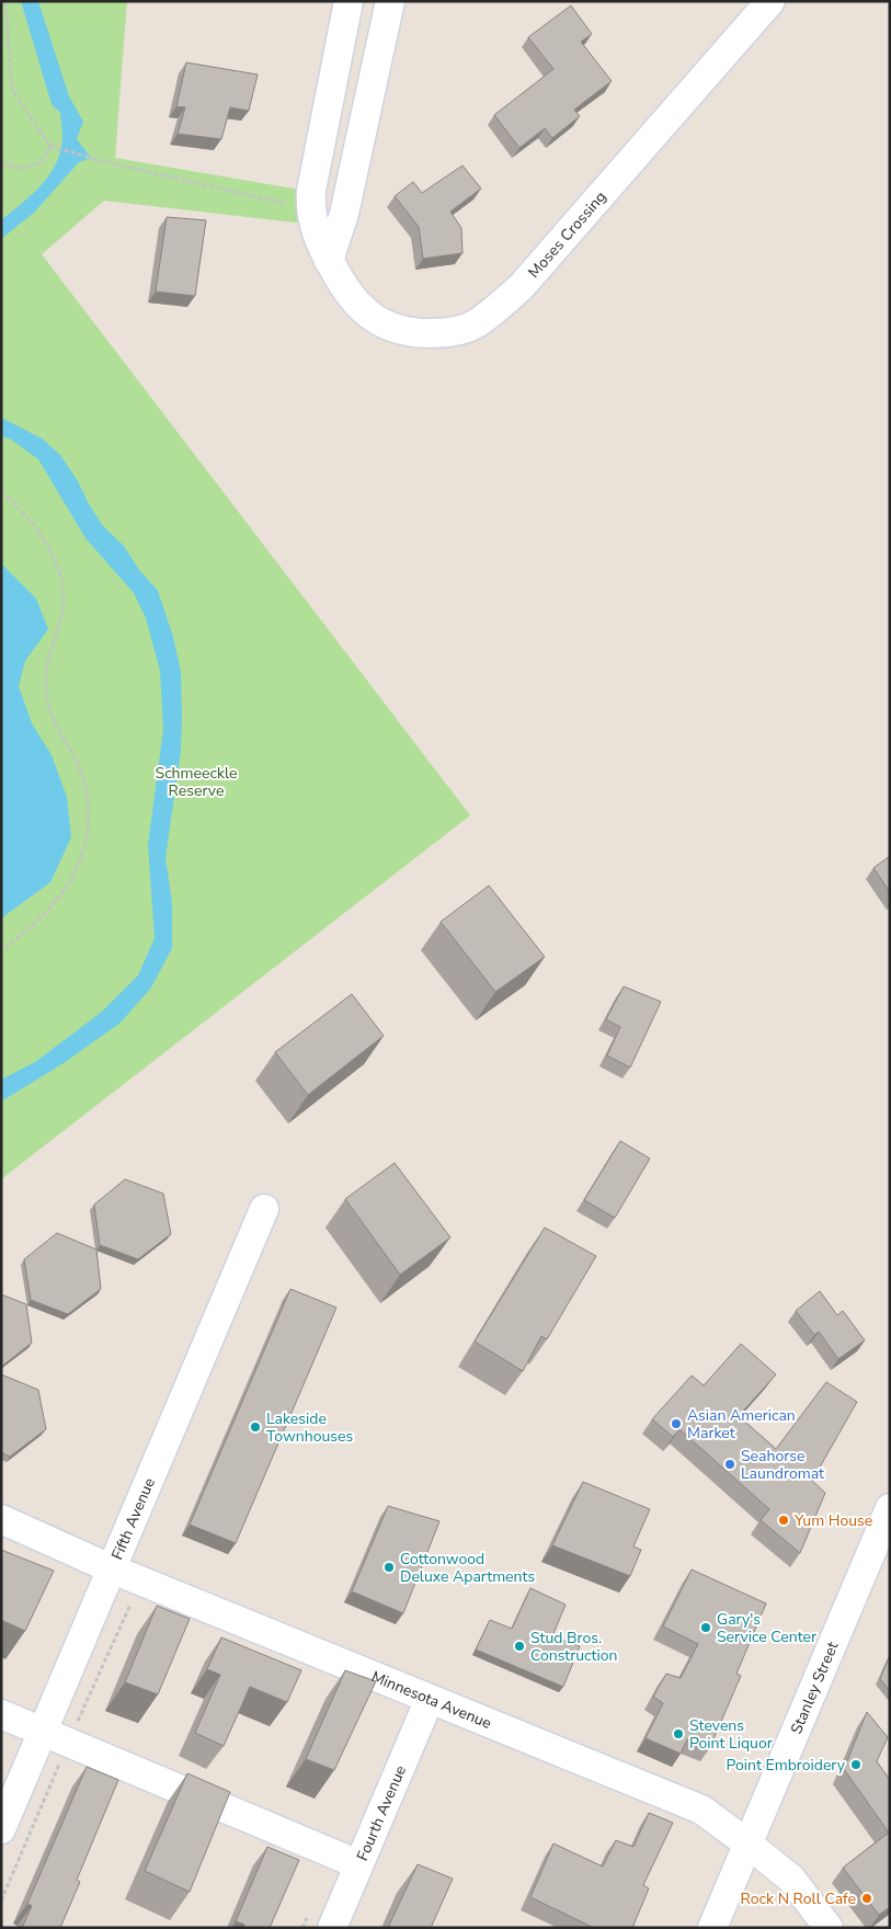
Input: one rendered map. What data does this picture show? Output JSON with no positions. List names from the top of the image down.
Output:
{
  "streets": {
    "street": [
      "Moses Crossing",
      "Fifth Avenue",
      "Stanley Street",
      "Minnesota Avenue",
      "Fourth Avenue"
    ]
  },
  "crossings": [
    ["Fifth Avenue", "Minnesota Avenue"],
    ["Stanley Street", "Minnesota Avenue"],
    ["Minnesota Avenue", "Fourth Avenue"]
  ],
  "parks": ["Schmeeckle Reserve"],
  "places": [
    "Asian American Market",
    "Lakeside Townhouses",
    "Seahorse Laundromat",
    "Yum House",
    "Cottonwood Deluxe Apartments",
    "Gary's Service Center",
    "Stud Bros. Construction",
    "Stevens Point Liquor",
    "Point Embroidery",
    "Rock N Roll Cafe"
  ]
}
